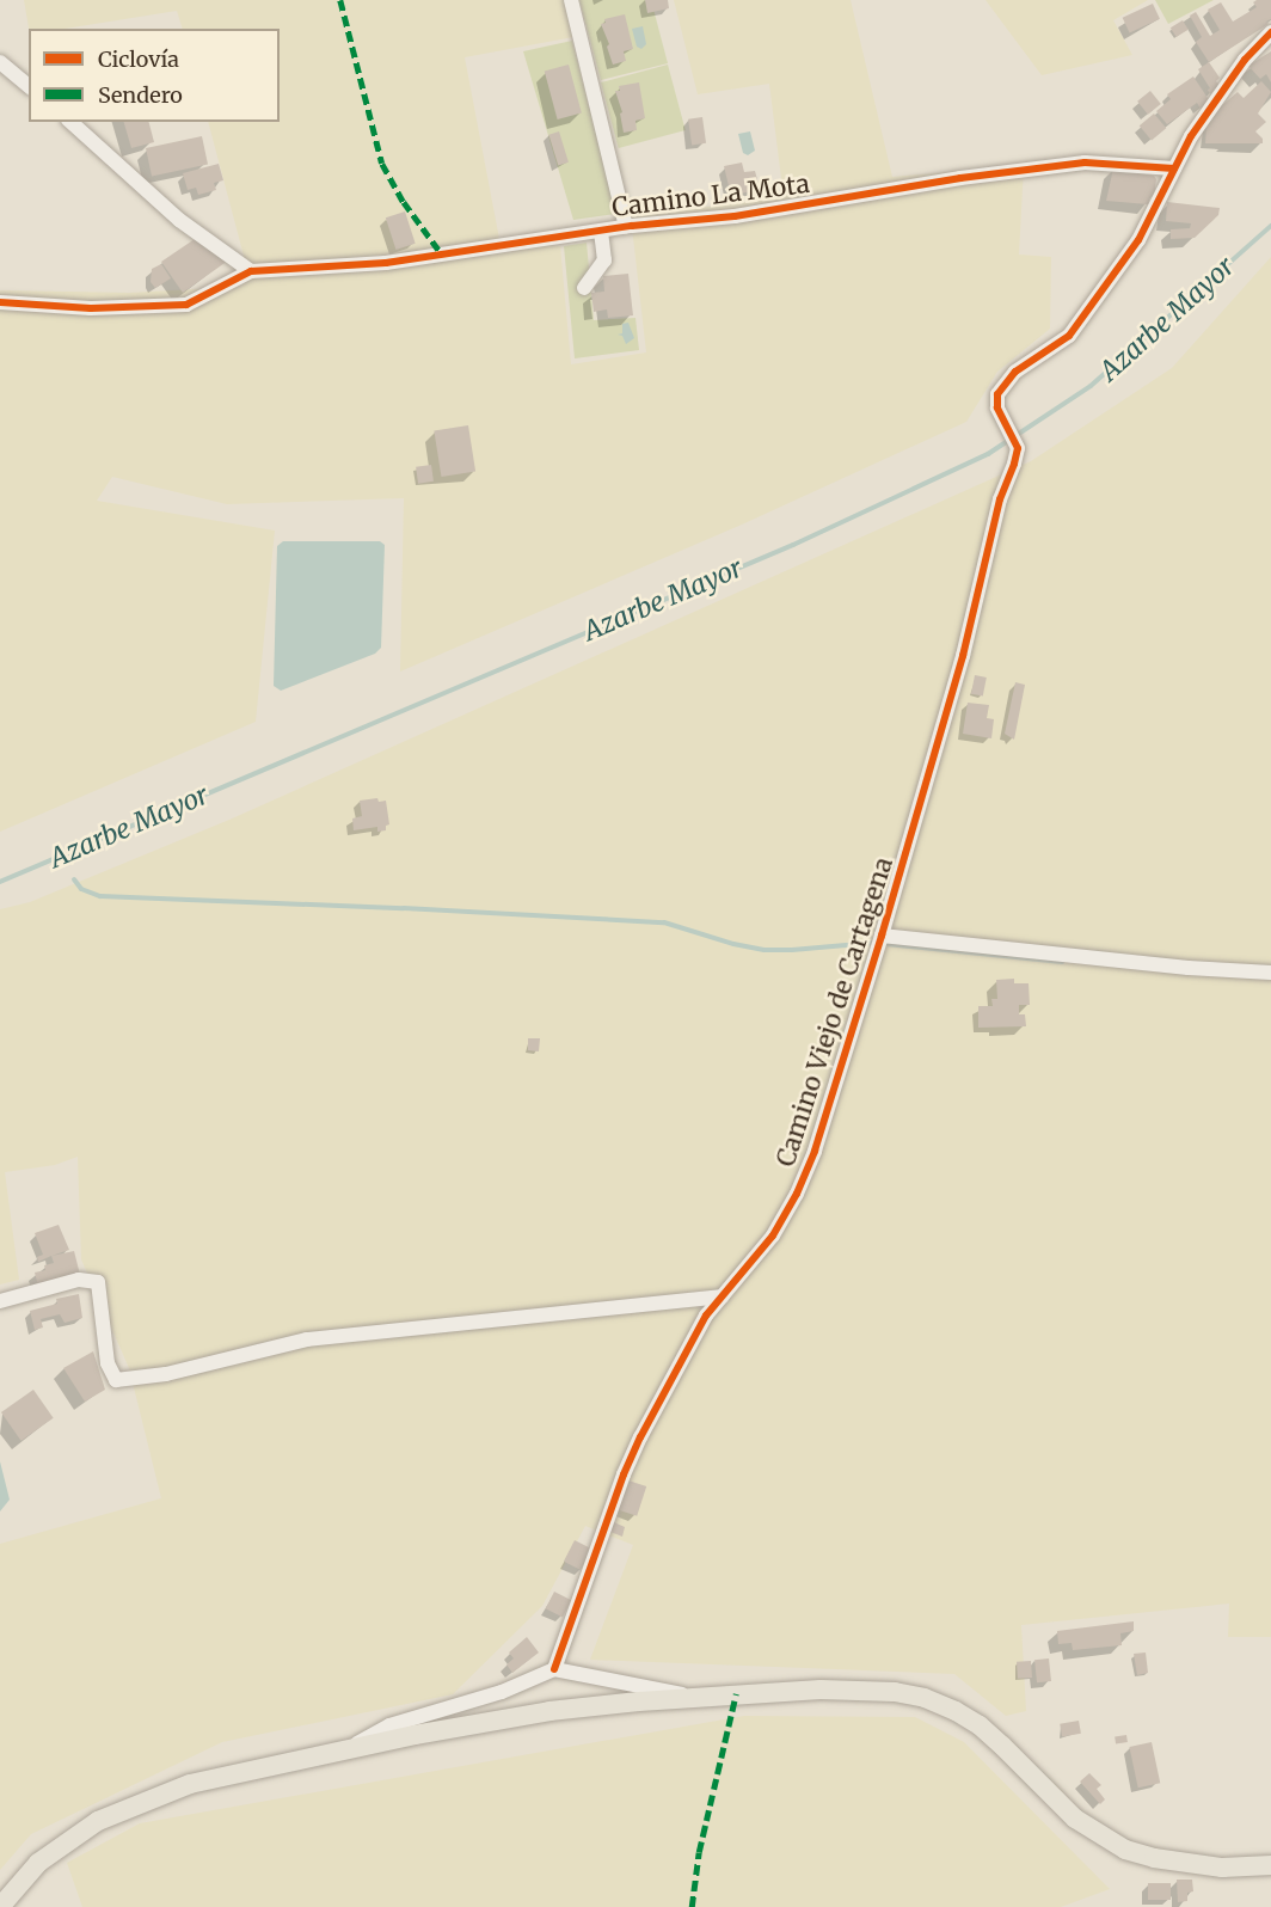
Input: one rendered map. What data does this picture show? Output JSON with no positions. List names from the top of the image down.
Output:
{
  "streets": {
    "street": ["Camino La Mota", "Camino Viejo de Cartagena"]
  },
  "crossings": [
    ["Camino La Mota", "Camino Viejo de Cartagena"]
  ],
  "water": ["Azarbe Mayor"],
  "legend": ["Ciclovía", "Sendero"]
}
